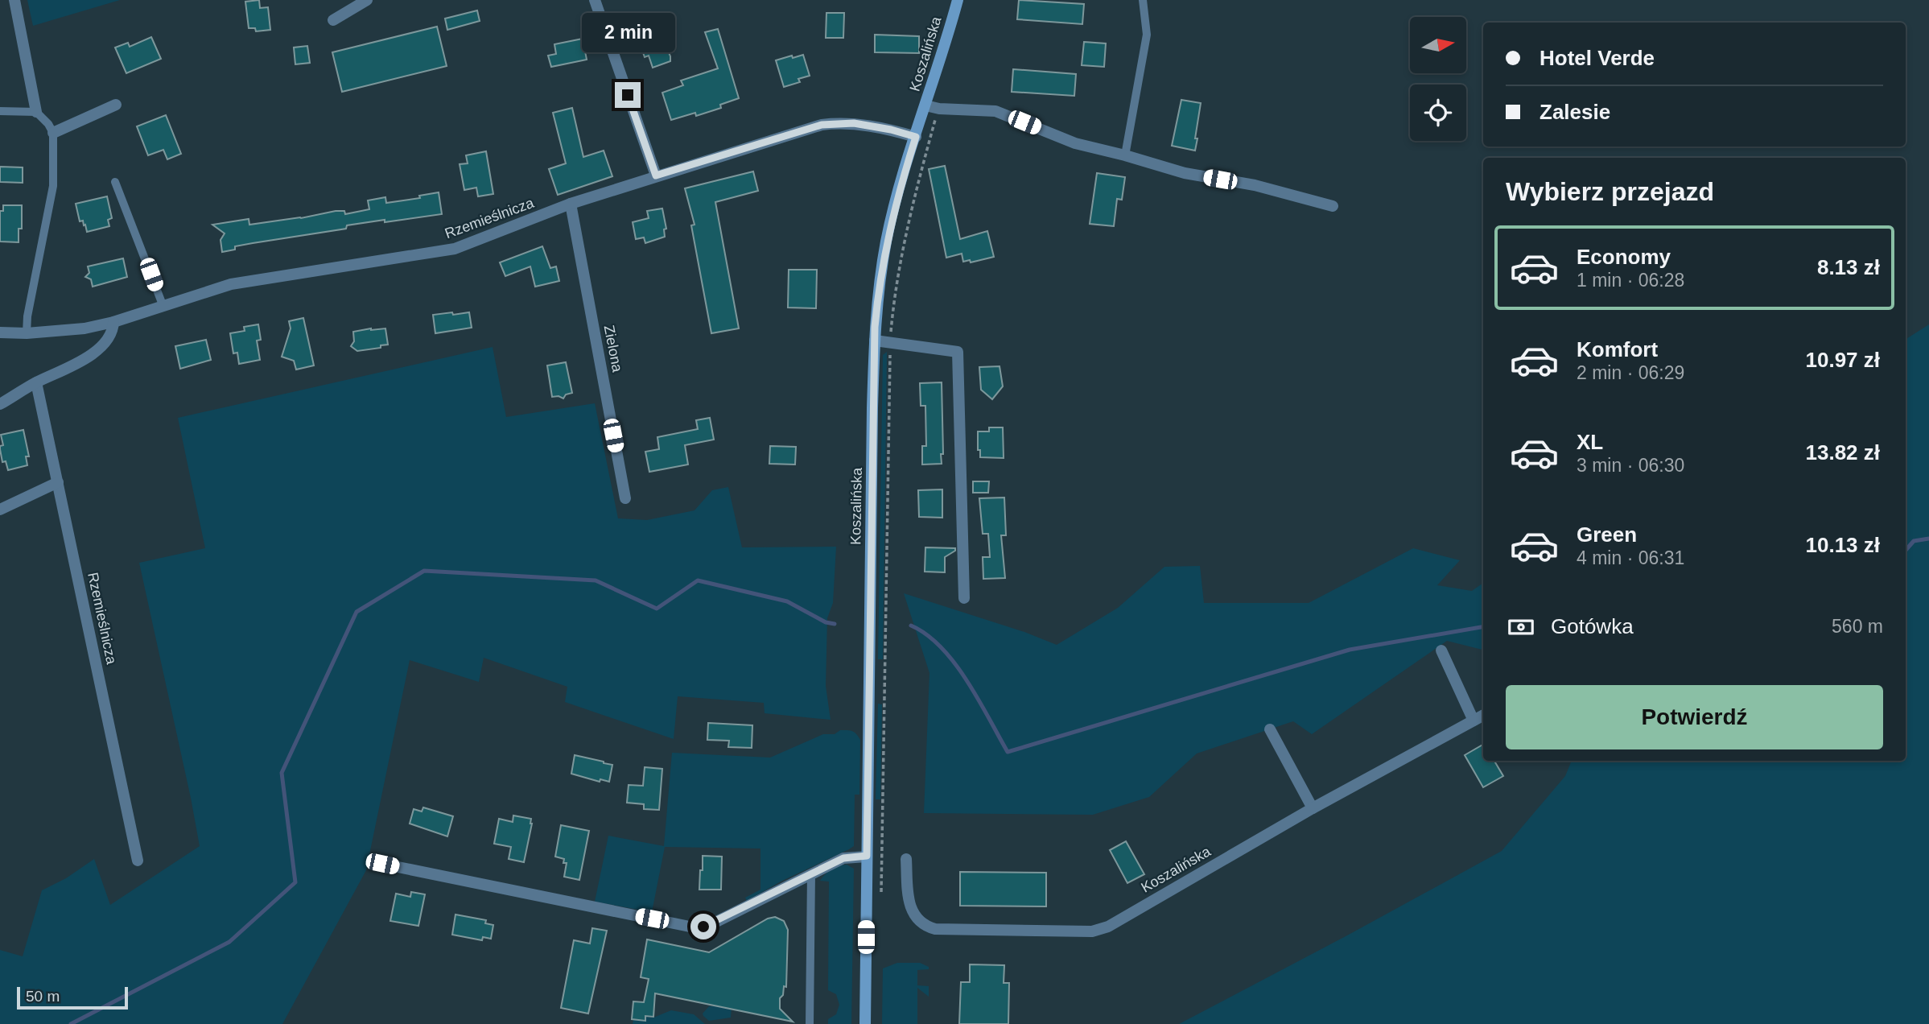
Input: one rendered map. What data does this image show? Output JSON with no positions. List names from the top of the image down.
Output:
{
  "streets": {
    "main road": ["Koszalińska"],
    "street": ["Rzemieślnicza", "Zielona"]
  },
  "crossings": [
    ["Koszalińska", "Rzemieślnicza"],
    ["Rzemieślnicza", "Zielona"]
  ],
  "scale_bar": "50 m",
  "north": "right",
  "page": {
    "bubble": "2 min",
    "banner": ["Hotel Verde", "Zalesie"],
    "heading": "Wybierz przejazd",
    "list": [
      {
        "name": "Economy",
        "note": "1 min · 06:28",
        "value": "8.13 zł"
      },
      {
        "name": "Komfort",
        "note": "2 min · 06:29",
        "value": "10.97 zł"
      },
      {
        "name": "XL",
        "note": "3 min · 06:30",
        "value": "13.82 zł"
      },
      {
        "name": "Green",
        "note": "4 min · 06:31",
        "value": "10.13 zł"
      }
    ],
    "pay": ["Gotówka", "560 m"],
    "buttons": "Potwierdź",
    "scale": "50 m"
  }
}
